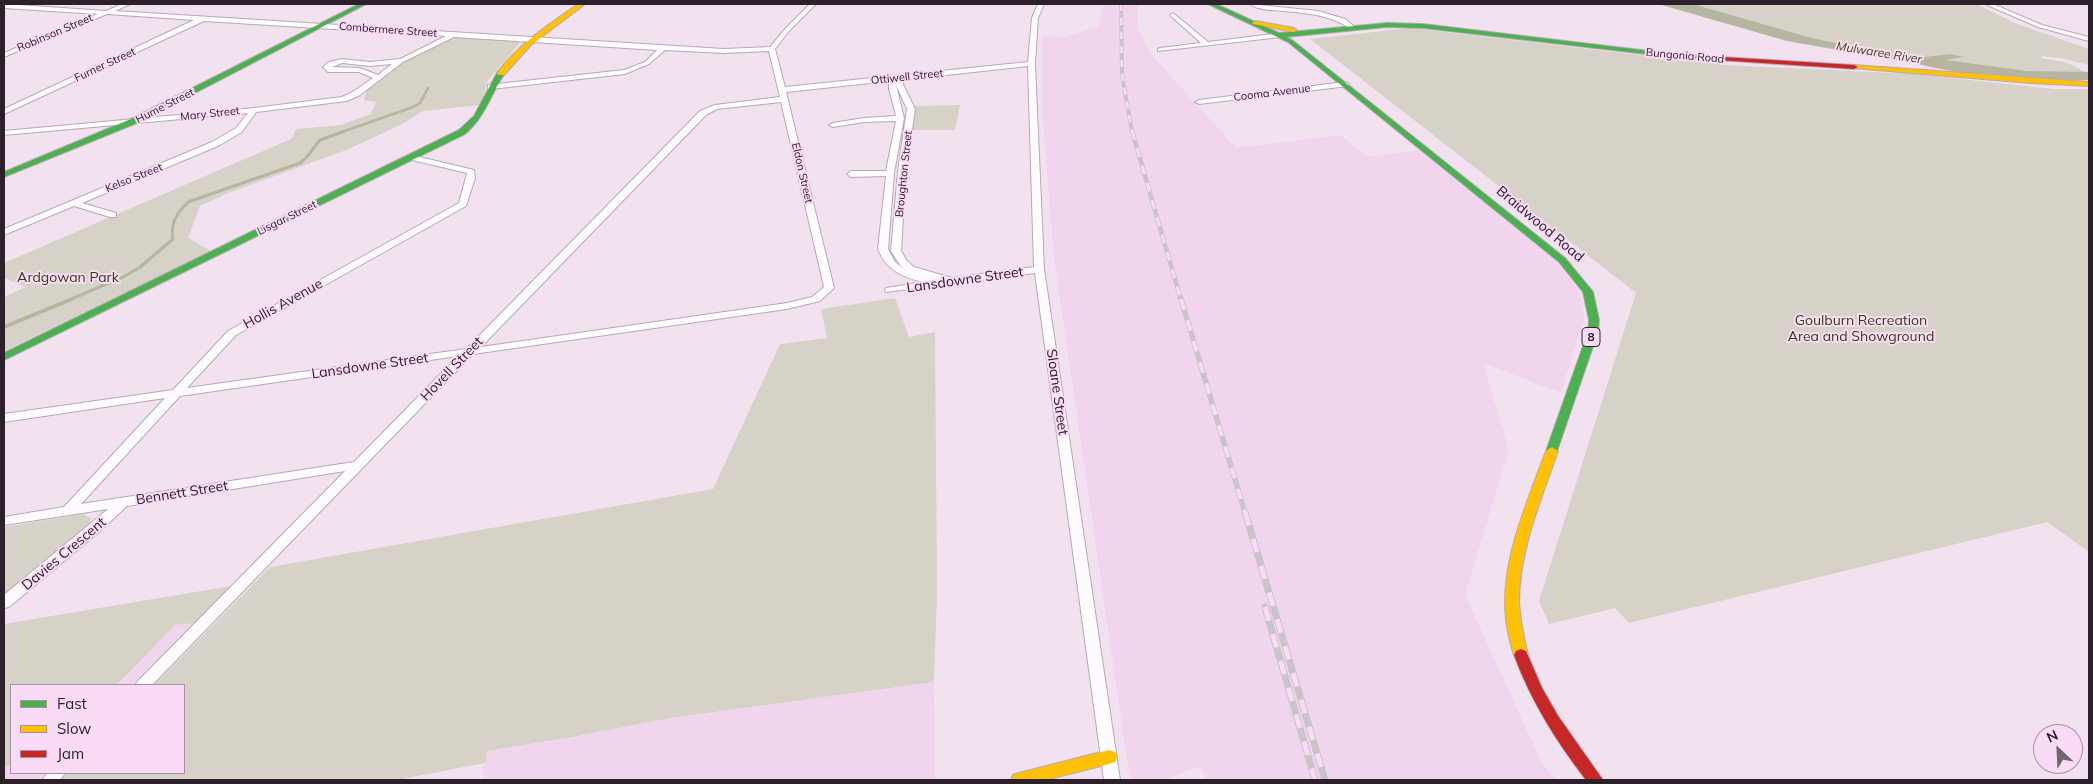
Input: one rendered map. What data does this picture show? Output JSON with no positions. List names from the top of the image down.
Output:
{
  "streets": {
    "main road": [
      "Bungonia Road",
      "Hume Street",
      "Lisgar Street",
      "Braidwood Road",
      "8"
    ],
    "street": [
      "Combermere Street",
      "Robinson Street",
      "Furner Street",
      "Ottiwell Street",
      "Cooma Avenue",
      "Mary Street",
      "Eldon Street",
      "Broughton Street",
      "Kelso Street",
      "Lansdowne Street",
      "Hollis Avenue",
      "Hovell Street",
      "Sloane Street",
      "Bennett Street",
      "Davies Crescent"
    ]
  },
  "crossings": [
    ["Combermere Street", "Robinson Street"],
    ["Combermere Street", "Furner Street"],
    ["Combermere Street", "Hume Street"],
    ["Combermere Street", "Eldon Street"],
    ["Combermere Street", "Lisgar Street"],
    ["Bungonia Road", "Braidwood Road"],
    ["Ottiwell Street", "Eldon Street"],
    ["Ottiwell Street", "Broughton Street"],
    ["Ottiwell Street", "Hovell Street"],
    ["Ottiwell Street", "Sloane Street"],
    ["Cooma Avenue", "Braidwood Road"],
    ["Hume Street", "Mary Street"],
    ["Mary Street", "Kelso Street"],
    ["Eldon Street", "Lansdowne Street"],
    ["Eldon Street", "Hovell Street"],
    ["Broughton Street", "Lansdowne Street"],
    ["Lisgar Street", "Hollis Avenue"],
    ["Lansdowne Street", "Hollis Avenue"],
    ["Lansdowne Street", "Hovell Street"],
    ["Lansdowne Street", "Sloane Street"],
    ["Hollis Avenue", "Bennett Street"],
    ["Hovell Street", "Bennett Street"],
    ["Bennett Street", "Davies Crescent"]
  ],
  "water": ["Mulwaree River"],
  "parks": ["Ardgowan Park", "Goulburn Recreation Area and Showground"],
  "legend": ["Fast", "Slow", "Jam"],
  "north": "top left"
}
